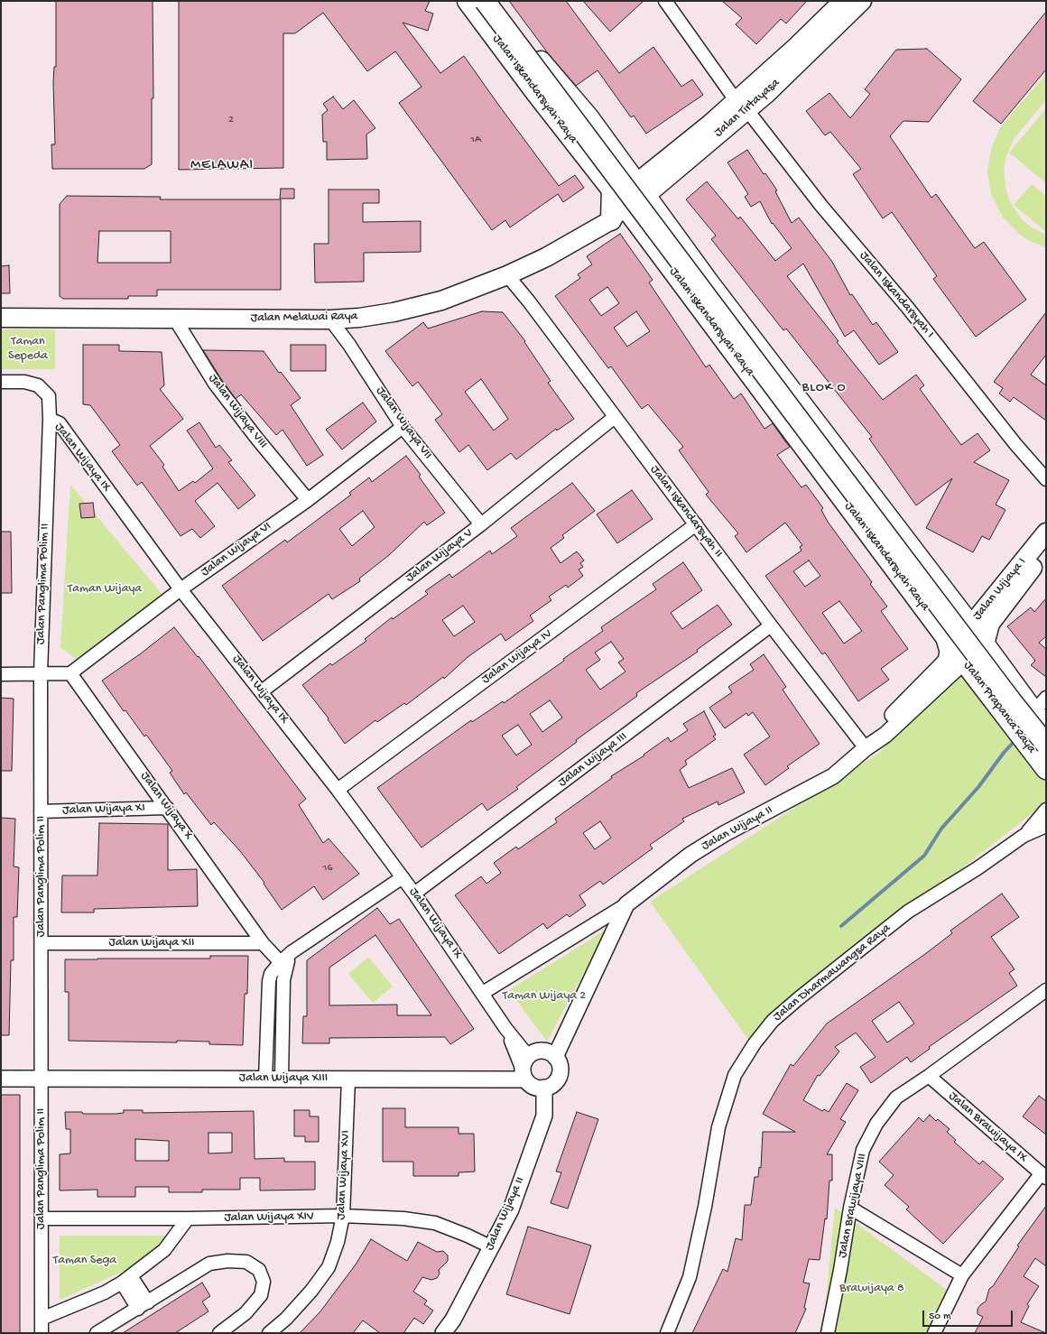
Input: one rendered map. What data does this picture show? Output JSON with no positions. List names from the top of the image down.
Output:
{
  "streets": {
    "main road": [
      "Jalan Iskandarsyah Raya",
      "Jalan Tirtayasa",
      "Jalan Melawai Raya",
      "Jalan Wijaya I",
      "Jalan Prapanca Raya"
    ],
    "street": [
      "Jalan Iskandarsyah I",
      "Jalan Wijaya VIII",
      "Jalan Wijaya VII",
      "Jalan Wijaya IX",
      "Jalan Iskandarsyah II",
      "Jalan Wijaya VI",
      "Jalan Wijaya V",
      "Jalan Panglima Polim II",
      "Jalan Wijaya IV",
      "Jalan Wijaya III",
      "Jalan Wijaya X",
      "Jalan Wijaya XI",
      "Jalan Wijaya II",
      "Jalan Wijaya XII",
      "Jalan Dharmawangsa Raya",
      "Jalan Wijaya XIII",
      "Jalan Brawijaya IX",
      "Jalan Wijaya XVI",
      "Jalan Brawijaya VIII",
      "Jalan Wijaya XIV"
    ]
  },
  "crossings": [
    ["Jalan Iskandarsyah Raya", "Jalan Tirtayasa"],
    ["Jalan Iskandarsyah Raya", "Jalan Melawai Raya"],
    ["Jalan Iskandarsyah Raya", "Jalan Wijaya I"],
    ["Jalan Iskandarsyah Raya", "Jalan Prapanca Raya"],
    ["Jalan Iskandarsyah Raya", "Jalan Wijaya II"],
    ["Jalan Tirtayasa", "Jalan Iskandarsyah I"],
    ["Jalan Tirtayasa", "Jalan Melawai Raya"],
    ["Jalan Melawai Raya", "Jalan Wijaya VIII"],
    ["Jalan Melawai Raya", "Jalan Wijaya VII"],
    ["Jalan Melawai Raya", "Jalan Iskandarsyah II"],
    ["Jalan Wijaya VIII", "Jalan Wijaya VI"],
    ["Jalan Wijaya VII", "Jalan Wijaya VI"],
    ["Jalan Wijaya VII", "Jalan Wijaya V"],
    ["Jalan Wijaya IX", "Jalan Wijaya VI"],
    ["Jalan Wijaya IX", "Jalan Wijaya V"],
    ["Jalan Wijaya IX", "Jalan Panglima Polim II"],
    ["Jalan Wijaya IX", "Jalan Wijaya IV"],
    ["Jalan Wijaya IX", "Jalan Wijaya III"],
    ["Jalan Wijaya IX", "Jalan Wijaya II"],
    ["Jalan Wijaya IX", "Jalan Wijaya XIII"],
    ["Jalan Iskandarsyah II", "Jalan Wijaya V"],
    ["Jalan Iskandarsyah II", "Jalan Wijaya IV"],
    ["Jalan Iskandarsyah II", "Jalan Wijaya III"],
    ["Jalan Iskandarsyah II", "Jalan Wijaya II"],
    ["Jalan Wijaya VI", "Jalan Wijaya X"],
    ["Jalan Panglima Polim II", "Jalan Wijaya XI"],
    ["Jalan Panglima Polim II", "Jalan Wijaya XII"],
    ["Jalan Panglima Polim II", "Jalan Wijaya XIII"],
    ["Jalan Panglima Polim II", "Jalan Wijaya XIV"],
    ["Jalan Wijaya I", "Jalan Prapanca Raya"],
    ["Jalan Wijaya I", "Jalan Wijaya II"],
    ["Jalan Prapanca Raya", "Jalan Wijaya II"],
    ["Jalan Wijaya X", "Jalan Wijaya XI"],
    ["Jalan Wijaya X", "Jalan Wijaya XII"],
    ["Jalan Wijaya II", "Jalan Wijaya XIII"],
    ["Jalan Wijaya II", "Jalan Wijaya XIV"],
    ["Jalan Wijaya XIII", "Jalan Wijaya XVI"],
    ["Jalan Brawijaya IX", "Jalan Brawijaya VIII"],
    ["Jalan Wijaya XVI", "Jalan Wijaya XIV"]
  ],
  "districts": ["MELAWAI", "BLOK O"],
  "parks": [
    "Taman Sepeda",
    "Taman Wijaya",
    "Taman Wijaya 2",
    "Taman Sega",
    "Brawijaya 8"
  ],
  "house_numbers": ["2", "1A", "16"],
  "scale_bar": "50 m"
}
